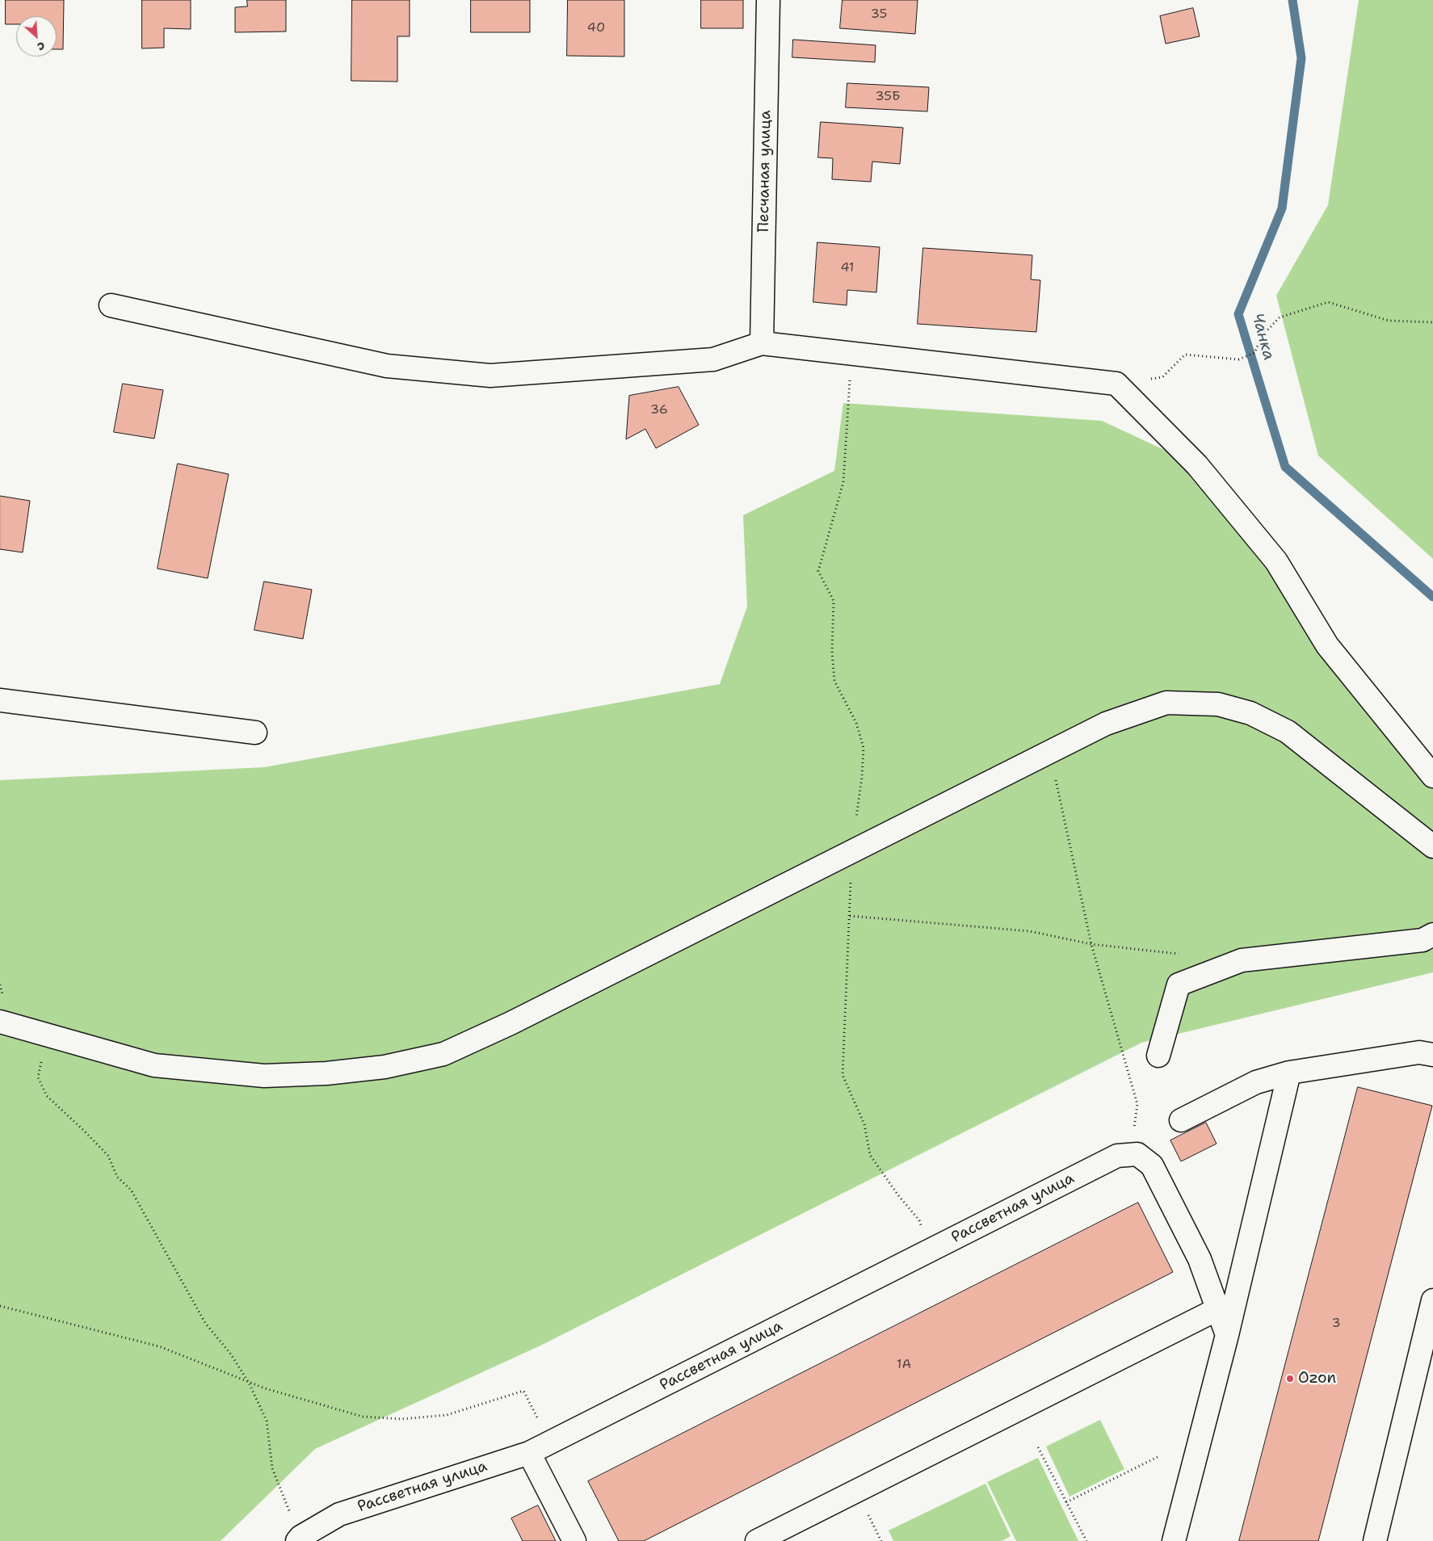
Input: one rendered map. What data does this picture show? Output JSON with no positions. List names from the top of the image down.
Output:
{
  "streets": {
    "street": ["Песчаная улица", "Рассветная улица"]
  },
  "water": ["Чанка"],
  "places": ["Ozon"],
  "house_numbers": [
    "35",
    "40",
    "35Б",
    "41",
    "36",
    "3",
    "1А"
  ],
  "north": "bottom right"
}
